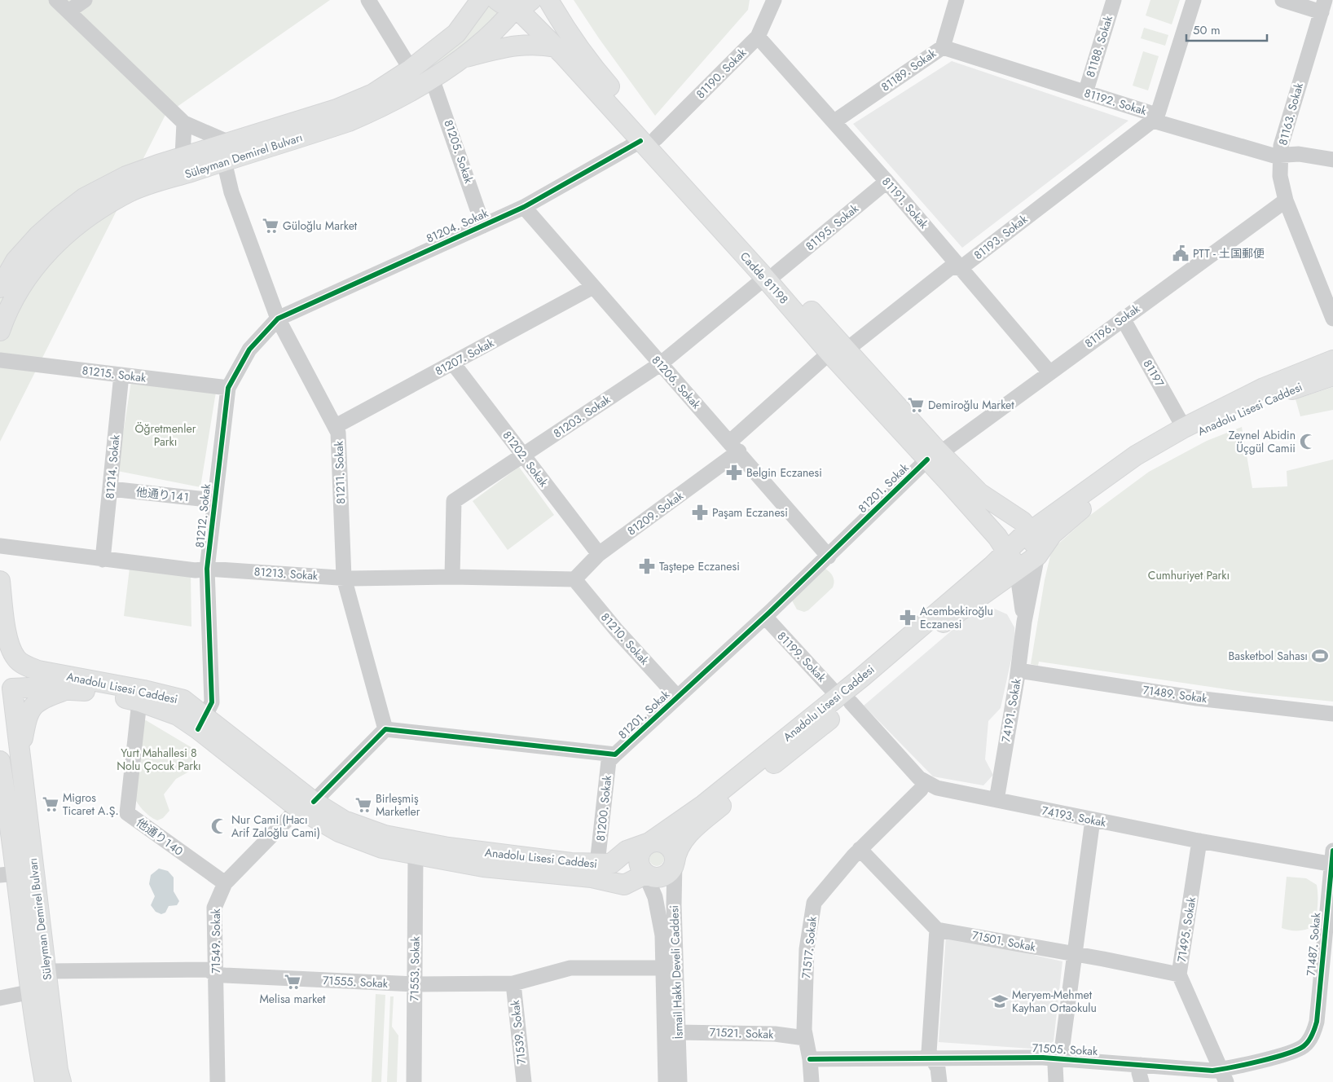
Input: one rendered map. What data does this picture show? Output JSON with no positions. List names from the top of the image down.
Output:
{
  "streets": {
    "main road": ["Süleyman Demirel Bulvarı", "Cadde 81198", "Anadolu Lisesi Caddesi"],
    "street": [
      "81188. Sokak",
      "81189. Sokak",
      "81190. Sokak",
      "81192. Sokak",
      "81163. Sokak",
      "81205. Sokak",
      "81191. Sokak",
      "81204. Sokak",
      "81195. Sokak",
      "81193. Sokak",
      "81196. Sokak",
      "81207. Sokak",
      "81197",
      "81215. Sokak",
      "81206. Sokak",
      "81203. Sokak",
      "81202. Sokak",
      "81214. Sokak",
      "81211. Sokak",
      "81201. Sokak",
      "他通り１４１",
      "81209. Sokak",
      "81212. Sokak",
      "81213. Sokak",
      "81210. Sokak",
      "81199. Sokak",
      "71489. Sokak",
      "74191. Sokak",
      "81200. Sokak",
      "74193. Sokak",
      "他通り１４０",
      "71495. Sokak",
      "71549. Sokak",
      "71501. Sokak",
      "71487. Sokak",
      "71517. Sokak",
      "71553. Sokak",
      "İsmail Hakkı Develi Caddesi",
      "71555. Sokak",
      "71539. Sokak",
      "71521. Sokak",
      "71505. Sokak"
    ]
  },
  "crossings": [
    ["81188. Sokak", "81192. Sokak"],
    ["81189. Sokak", "81192. Sokak"],
    ["81189. Sokak", "81191. Sokak"],
    ["81190. Sokak", "81191. Sokak"],
    ["81190. Sokak", "81204. Sokak"],
    ["81190. Sokak", "Cadde 81198"],
    ["81192. Sokak", "81163. Sokak"],
    ["81192. Sokak", "81193. Sokak"],
    ["81163. Sokak", "81196. Sokak"],
    ["81205. Sokak", "Süleyman Demirel Bulvarı"],
    ["81205. Sokak", "81204. Sokak"],
    ["Süleyman Demirel Bulvarı", "Cadde 81198"],
    ["Süleyman Demirel Bulvarı", "Anadolu Lisesi Caddesi"],
    ["Süleyman Demirel Bulvarı", "81211. Sokak"],
    ["Süleyman Demirel Bulvarı", "71555. Sokak"],
    ["81191. Sokak", "81195. Sokak"],
    ["81191. Sokak", "81193. Sokak"],
    ["81191. Sokak", "81196. Sokak"],
    ["81204. Sokak", "Cadde 81198"],
    ["81204. Sokak", "81206. Sokak"],
    ["81204. Sokak", "81211. Sokak"],
    ["81204. Sokak", "81212. Sokak"],
    ["81195. Sokak", "Cadde 81198"],
    ["81195. Sokak", "81203. Sokak"],
    ["81193. Sokak", "Cadde 81198"],
    ["Cadde 81198", "81196. Sokak"],
    ["Cadde 81198", "Anadolu Lisesi Caddesi"],
    ["Cadde 81198", "81203. Sokak"],
    ["Cadde 81198", "81201. Sokak"],
    ["81196. Sokak", "81197"],
    ["81196. Sokak", "81201. Sokak"],
    ["81207. Sokak", "81206. Sokak"],
    ["81207. Sokak", "81202. Sokak"],
    ["81207. Sokak", "81211. Sokak"],
    ["81197", "Anadolu Lisesi Caddesi"],
    ["81215. Sokak", "81214. Sokak"],
    ["81215. Sokak", "81212. Sokak"],
    ["81206. Sokak", "81203. Sokak"],
    ["81206. Sokak", "81201. Sokak"],
    ["81206. Sokak", "81209. Sokak"],
    ["Anadolu Lisesi Caddesi", "81212. Sokak"],
    ["Anadolu Lisesi Caddesi", "81199. Sokak"],
    ["Anadolu Lisesi Caddesi", "81200. Sokak"],
    ["Anadolu Lisesi Caddesi", "74193. Sokak"],
    ["Anadolu Lisesi Caddesi", "他通り１４０"],
    ["Anadolu Lisesi Caddesi", "71549. Sokak"],
    ["Anadolu Lisesi Caddesi", "71553. Sokak"],
    ["Anadolu Lisesi Caddesi", "İsmail Hakkı Develi Caddesi"],
    ["81203. Sokak", "81202. Sokak"],
    ["81203. Sokak", "81213. Sokak"],
    ["81202. Sokak", "81209. Sokak"],
    ["81214. Sokak", "他通り１４１"],
    ["81214. Sokak", "81213. Sokak"],
    ["81211. Sokak", "81201. Sokak"],
    ["81211. Sokak", "81212. Sokak"],
    ["81211. Sokak", "81213. Sokak"],
    ["81201. Sokak", "81210. Sokak"],
    ["81201. Sokak", "81199. Sokak"],
    ["81201. Sokak", "81200. Sokak"],
    ["他通り１４１", "81212. Sokak"],
    ["81209. Sokak", "81213. Sokak"],
    ["81209. Sokak", "81210. Sokak"],
    ["81212. Sokak", "81213. Sokak"],
    ["81213. Sokak", "81210. Sokak"],
    ["81199. Sokak", "74193. Sokak"],
    ["71489. Sokak", "74191. Sokak"],
    ["74191. Sokak", "74193. Sokak"],
    ["74193. Sokak", "71495. Sokak"],
    ["74193. Sokak", "71487. Sokak"],
    ["74193. Sokak", "71517. Sokak"],
    ["他通り１４０", "71549. Sokak"],
    ["71495. Sokak", "71501. Sokak"],
    ["71495. Sokak", "71505. Sokak"],
    ["71549. Sokak", "71555. Sokak"],
    ["71487. Sokak", "71505. Sokak"],
    ["71517. Sokak", "71521. Sokak"],
    ["71517. Sokak", "71505. Sokak"],
    ["71553. Sokak", "71555. Sokak"],
    ["İsmail Hakkı Develi Caddesi", "71555. Sokak"],
    ["İsmail Hakkı Develi Caddesi", "71521. Sokak"],
    ["71555. Sokak", "71539. Sokak"]
  ],
  "parks": ["Öğretmenler Parkı", "Cumhuriyet Parkı", "Yurt Mahallesi 8 Nolu Çocuk Parkı"],
  "places": {
    "supermarket": [
      "Güloğlu Market",
      "Demiroğlu Market",
      "Migros Ticaret A.Ş.",
      "Birleşmiş Marketler",
      "Melisa market"
    ],
    "public building": ["PTT - 土国郵便"],
    "mosque": ["Zeynel Abidin Üçgül Camii", "Nur Cami (Hacı Arif Zaloğlu Cami)"],
    "pharmacy": [
      "Belgin Eczanesi",
      "Paşam Eczanesi",
      "Taştepe Eczanesi",
      "Acembekiroğlu Eczanesi"
    ],
    "sports": ["Basketbol Sahası"],
    "school or university": ["Meryem-Mehmet Kayhan Ortaokulu"]
  },
  "scale_bar": "50 m"
}
